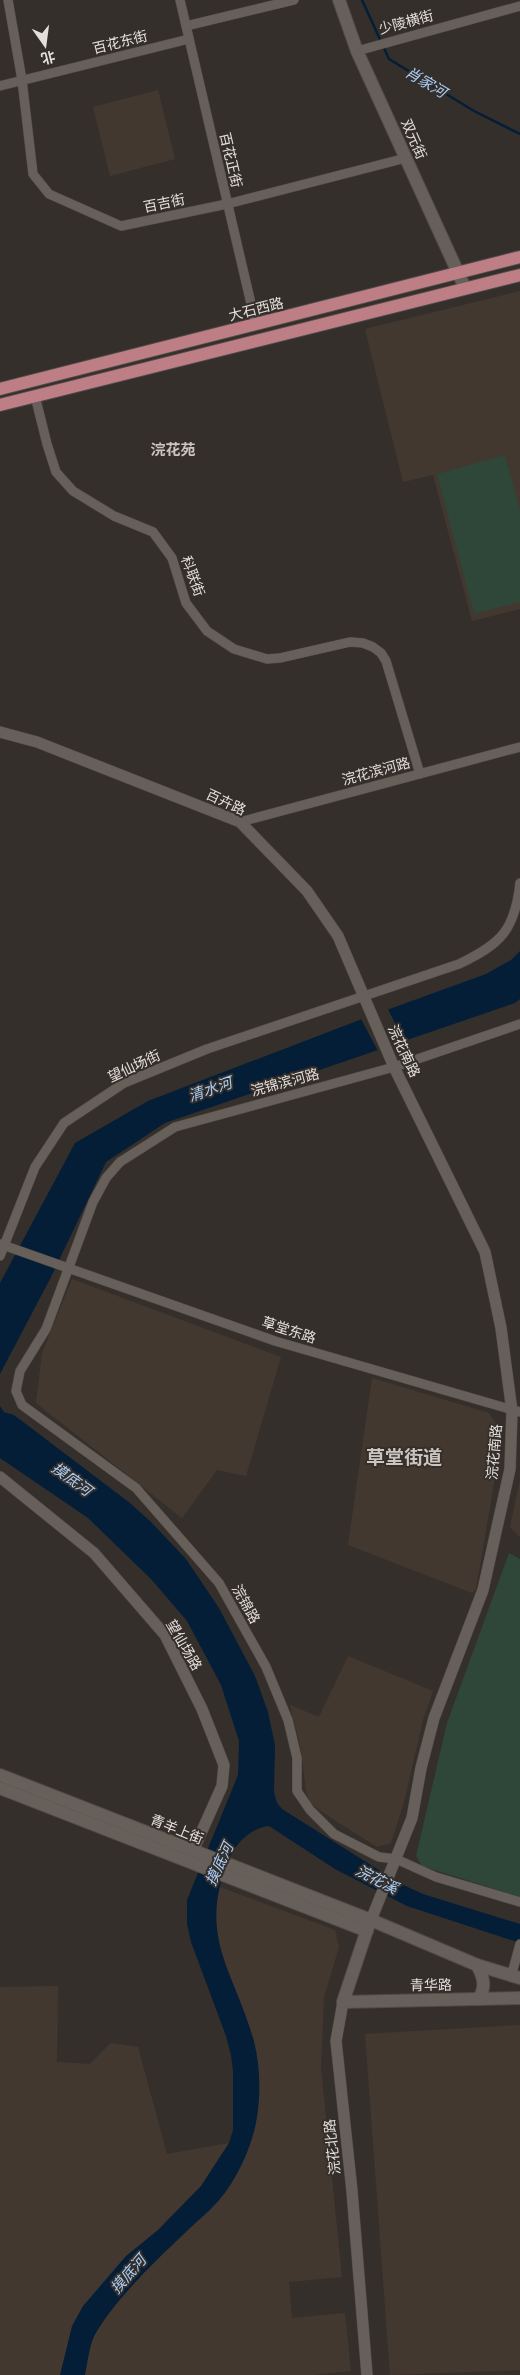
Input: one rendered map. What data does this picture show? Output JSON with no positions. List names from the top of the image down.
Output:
{
  "streets": {
    "main road": [
      "双元街",
      "大石西路",
      "青羊上街",
      "青华路",
      "浣花北路"
    ],
    "street": [
      "少陵横街",
      "百花东街",
      "百花正街",
      "百吉街",
      "科联街",
      "浣花滨河路",
      "百卉路",
      "浣花南路",
      "望仙场街",
      "浣锦滨河路",
      "草堂东路",
      "浣锦路",
      "望仙场路"
    ]
  },
  "crossings": [
    ["少陵横街", "双元街"],
    ["百花东街", "百花正街"],
    ["百花东街", "百吉街"],
    ["双元街", "百吉街"],
    ["双元街", "大石西路"],
    ["百花正街", "百吉街"],
    ["百花正街", "大石西路"],
    ["科联街", "浣花滨河路"],
    ["浣花滨河路", "百卉路"],
    ["百卉路", "浣花南路"],
    ["百卉路", "望仙场街"],
    ["浣花南路", "望仙场街"],
    ["浣花南路", "浣锦滨河路"],
    ["浣花南路", "草堂东路"],
    ["浣花南路", "浣锦路"],
    ["浣花南路", "青羊上街"],
    ["浣花南路", "青华路"],
    ["浣花南路", "浣花北路"],
    ["望仙场街", "草堂东路"],
    ["浣锦滨河路", "草堂东路"],
    ["浣锦滨河路", "浣锦路"],
    ["草堂东路", "浣锦路"],
    ["望仙场路", "青羊上街"],
    ["青羊上街", "青华路"],
    ["青羊上街", "浣花北路"],
    ["青华路", "浣花北路"]
  ],
  "districts": ["浣花苑", "草堂街道"],
  "water": [
    "肖家河",
    "清水河",
    "摸底河",
    "浣花溪"
  ],
  "north": "bottom"
}
